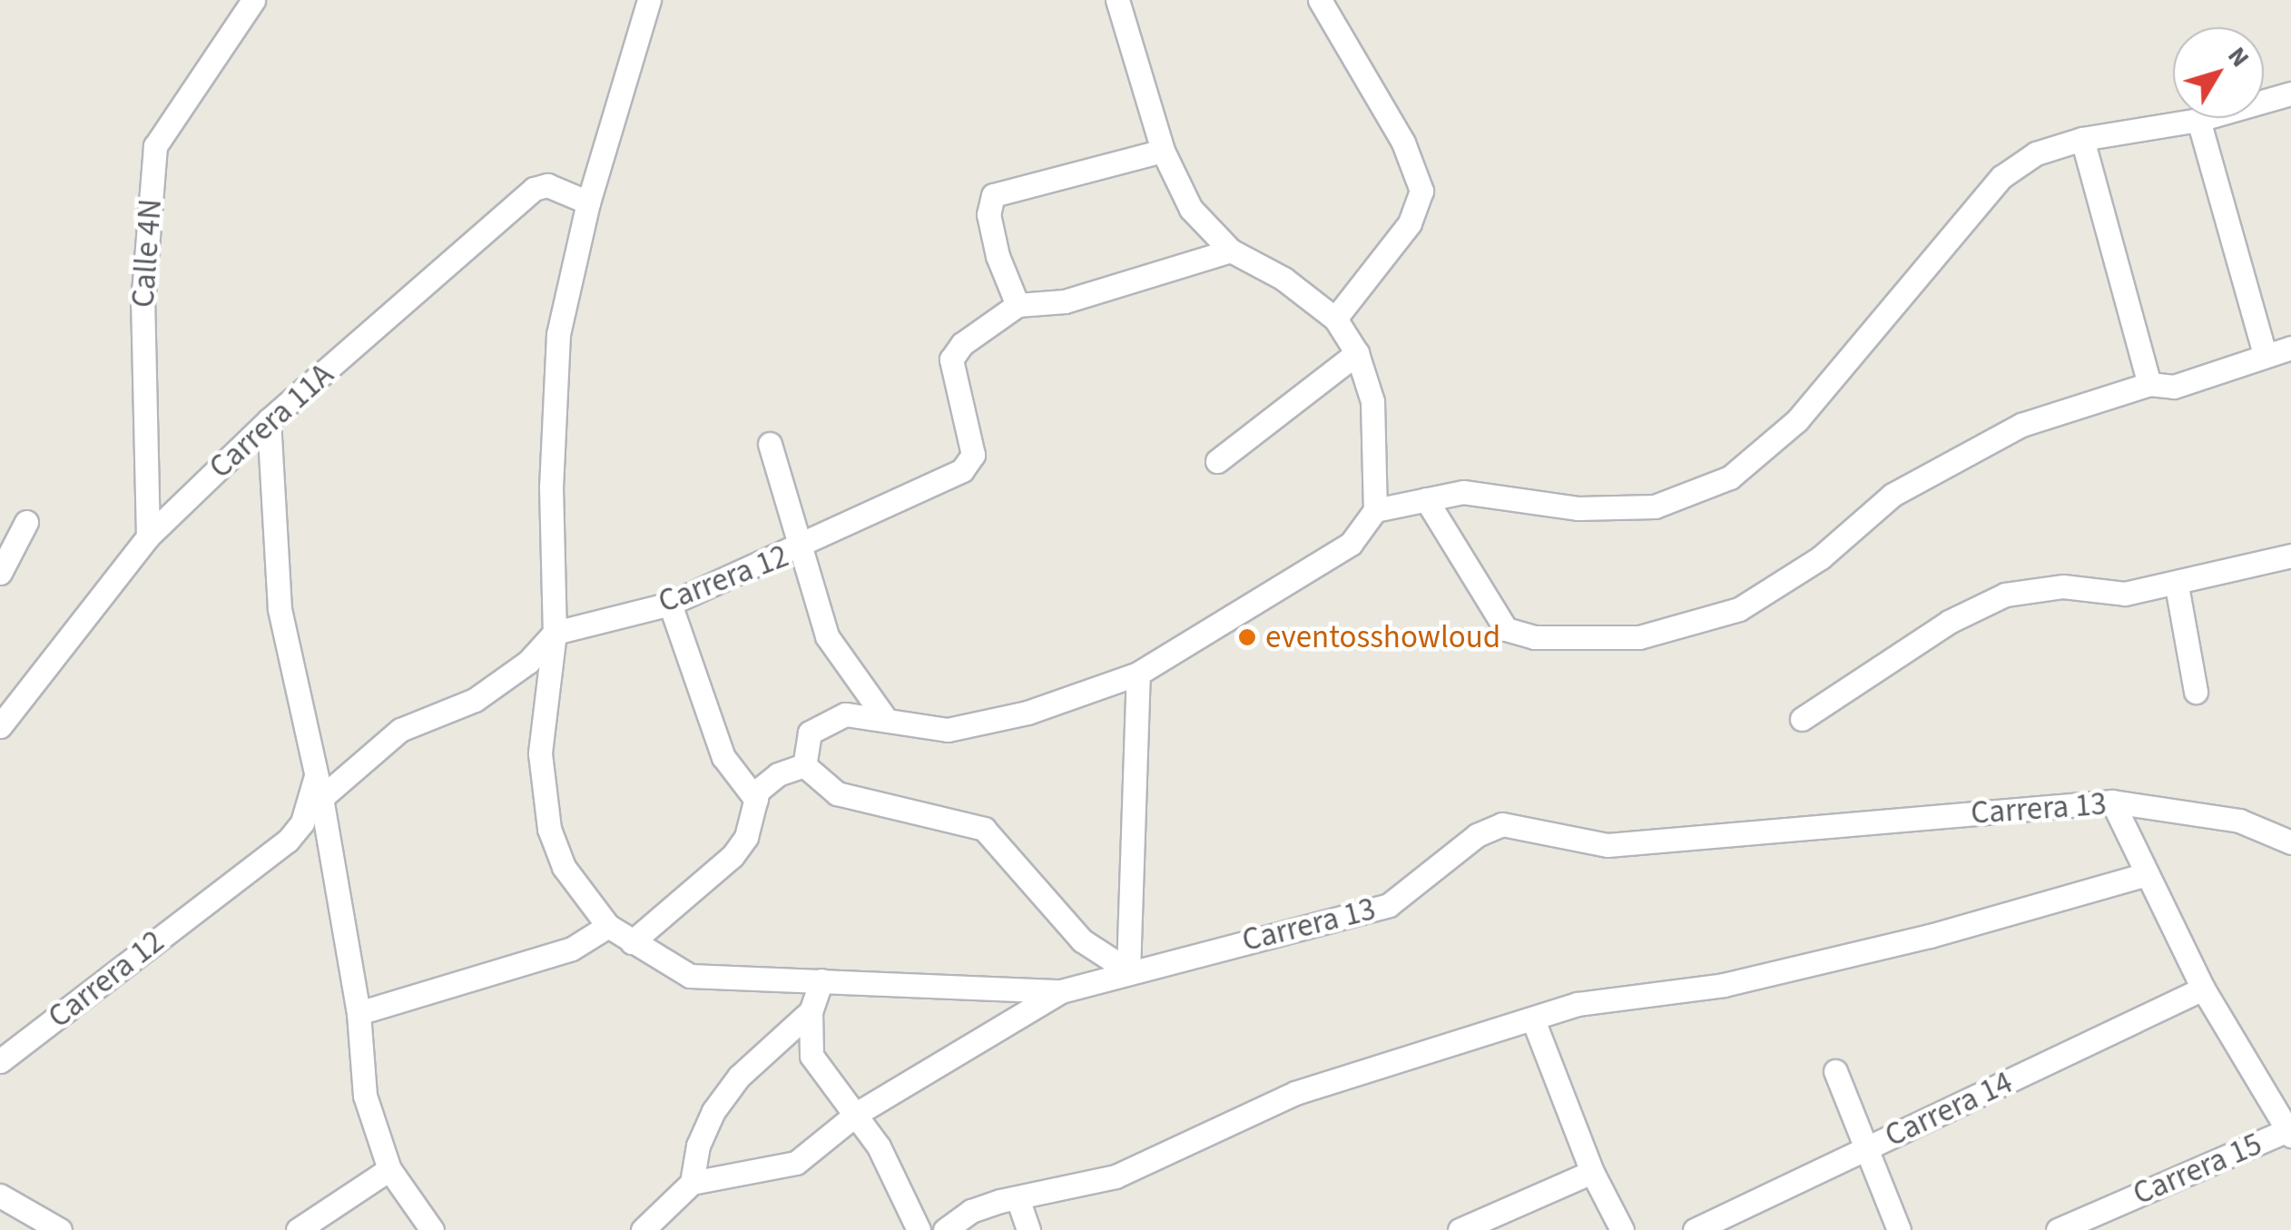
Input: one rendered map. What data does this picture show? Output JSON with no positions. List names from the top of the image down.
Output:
{
  "streets": {
    "street": [
      "Calle 4N",
      "Carrera 11A",
      "Carrera 12",
      "Carrera 13",
      "Carrera 14",
      "Carrera 15"
    ]
  },
  "crossings": [
    ["Calle 4N", "Carrera 11A"]
  ],
  "places": ["eventosshowloud"],
  "north": "top right"
}
